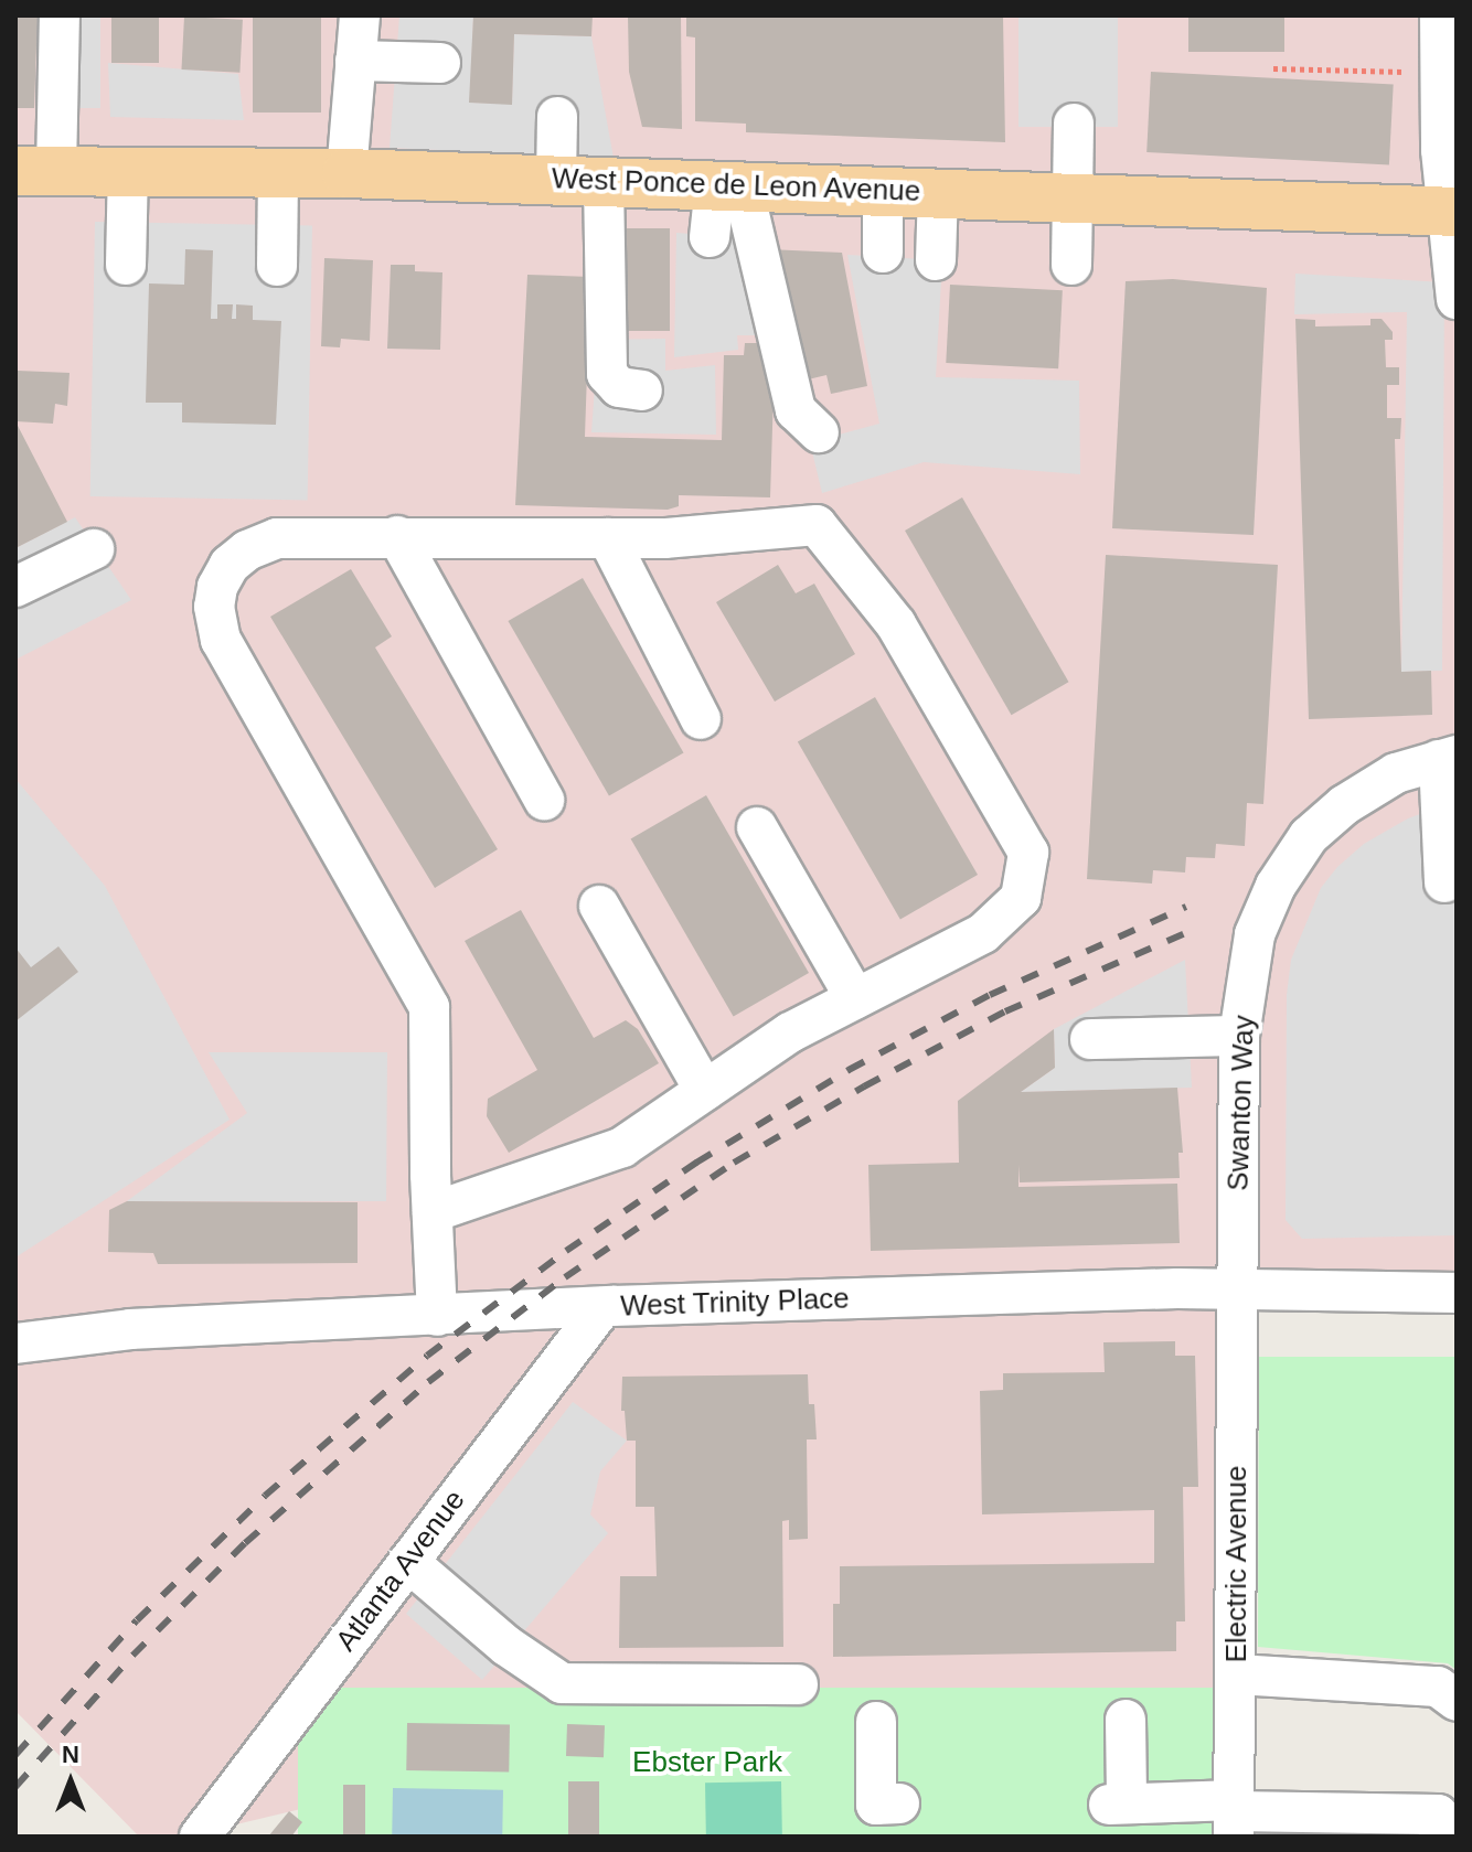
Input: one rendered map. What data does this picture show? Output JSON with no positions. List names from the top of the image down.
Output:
{
  "streets": {
    "main road": ["West Ponce de Leon Avenue"],
    "street": [
      "Swanton Way",
      "West Trinity Place",
      "Electric Avenue",
      "Atlanta Avenue"
    ]
  },
  "crossings": [
    ["Swanton Way", "West Trinity Place"],
    ["Swanton Way", "Electric Avenue"],
    ["West Trinity Place", "Electric Avenue"],
    ["West Trinity Place", "Atlanta Avenue"]
  ],
  "parks": ["Ebster Park"],
  "north": "top"
}
